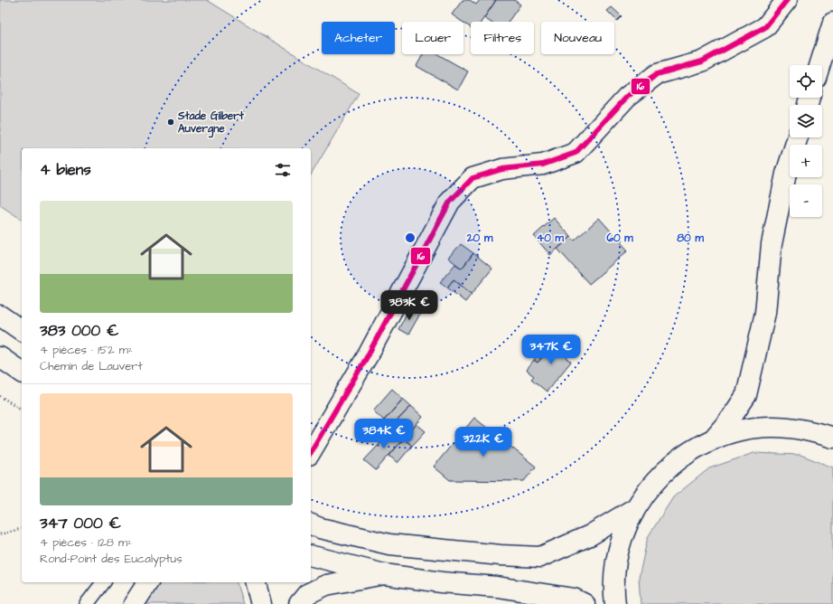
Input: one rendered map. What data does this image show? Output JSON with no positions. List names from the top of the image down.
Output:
{
  "places": ["Stade Gilbert Auvergne"],
  "lines": ["transit line 16"],
  "page": {
    "chip": [
      "Acheter",
      "Louer",
      "Filtres",
      "Nouveau"
    ],
    "map_buttons": ["+", "−"],
    "heading": "4 biens",
    "list": [
      {
        "name": "383 000 €",
        "note": "4 pièces · 152 m² · Chemin de Lauvert"
      },
      {
        "name": "347 000 €",
        "note": "4 pièces · 128 m² · Rond-Point des Eucalyptus"
      }
    ],
    "price": [
      "383K €",
      "347K €",
      "384K €",
      "322K €"
    ]
  },
  "rings": [
    "20 m",
    "40 m",
    "60 m",
    "80 m"
  ]
}
